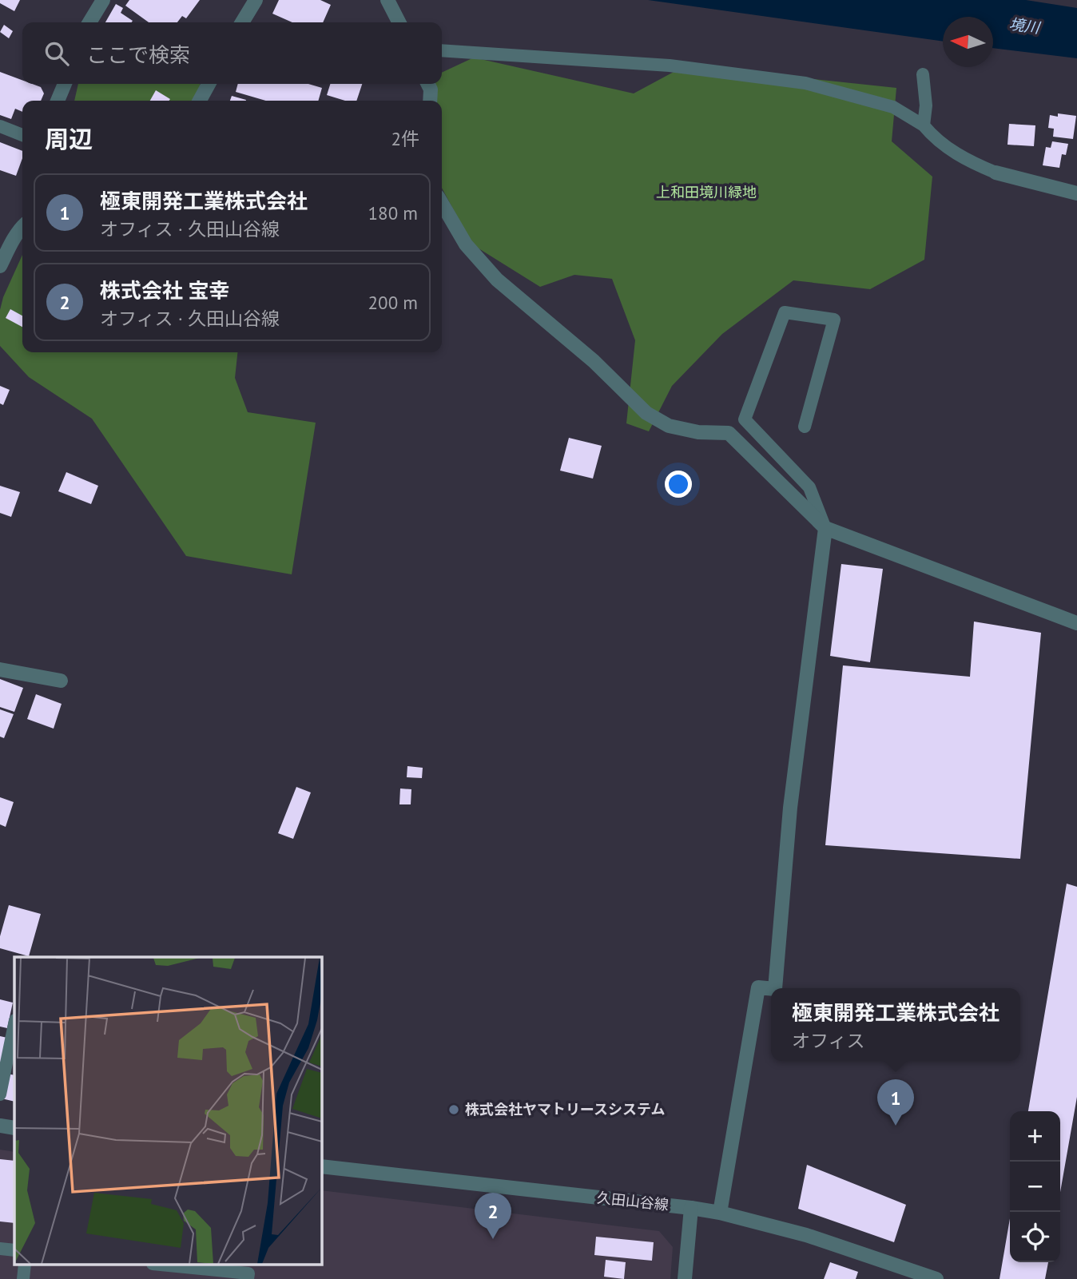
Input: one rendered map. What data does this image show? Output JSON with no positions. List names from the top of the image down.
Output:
{
  "streets": {
    "street": ["久田山谷線"]
  },
  "water": ["境川"],
  "parks": ["上和田境川緑地"],
  "places": ["株式会社ヤマトリースシステム"],
  "north": "left",
  "page": {
    "search": "ここで検索",
    "heading": ["周辺", "2件"],
    "list": [
      {
        "mark": "1",
        "name": "極東開発工業株式会社",
        "note": "オフィス · 久田山谷線",
        "value": "180 m"
      },
      {
        "mark": "2",
        "name": "株式会社 宝幸",
        "note": "オフィス · 久田山谷線",
        "value": "200 m"
      }
    ],
    "popup": ["極東開発工業株式会社", "オフィス"],
    "pins": ["1", "2"],
    "map_buttons": ["+", "−"]
  }
}
